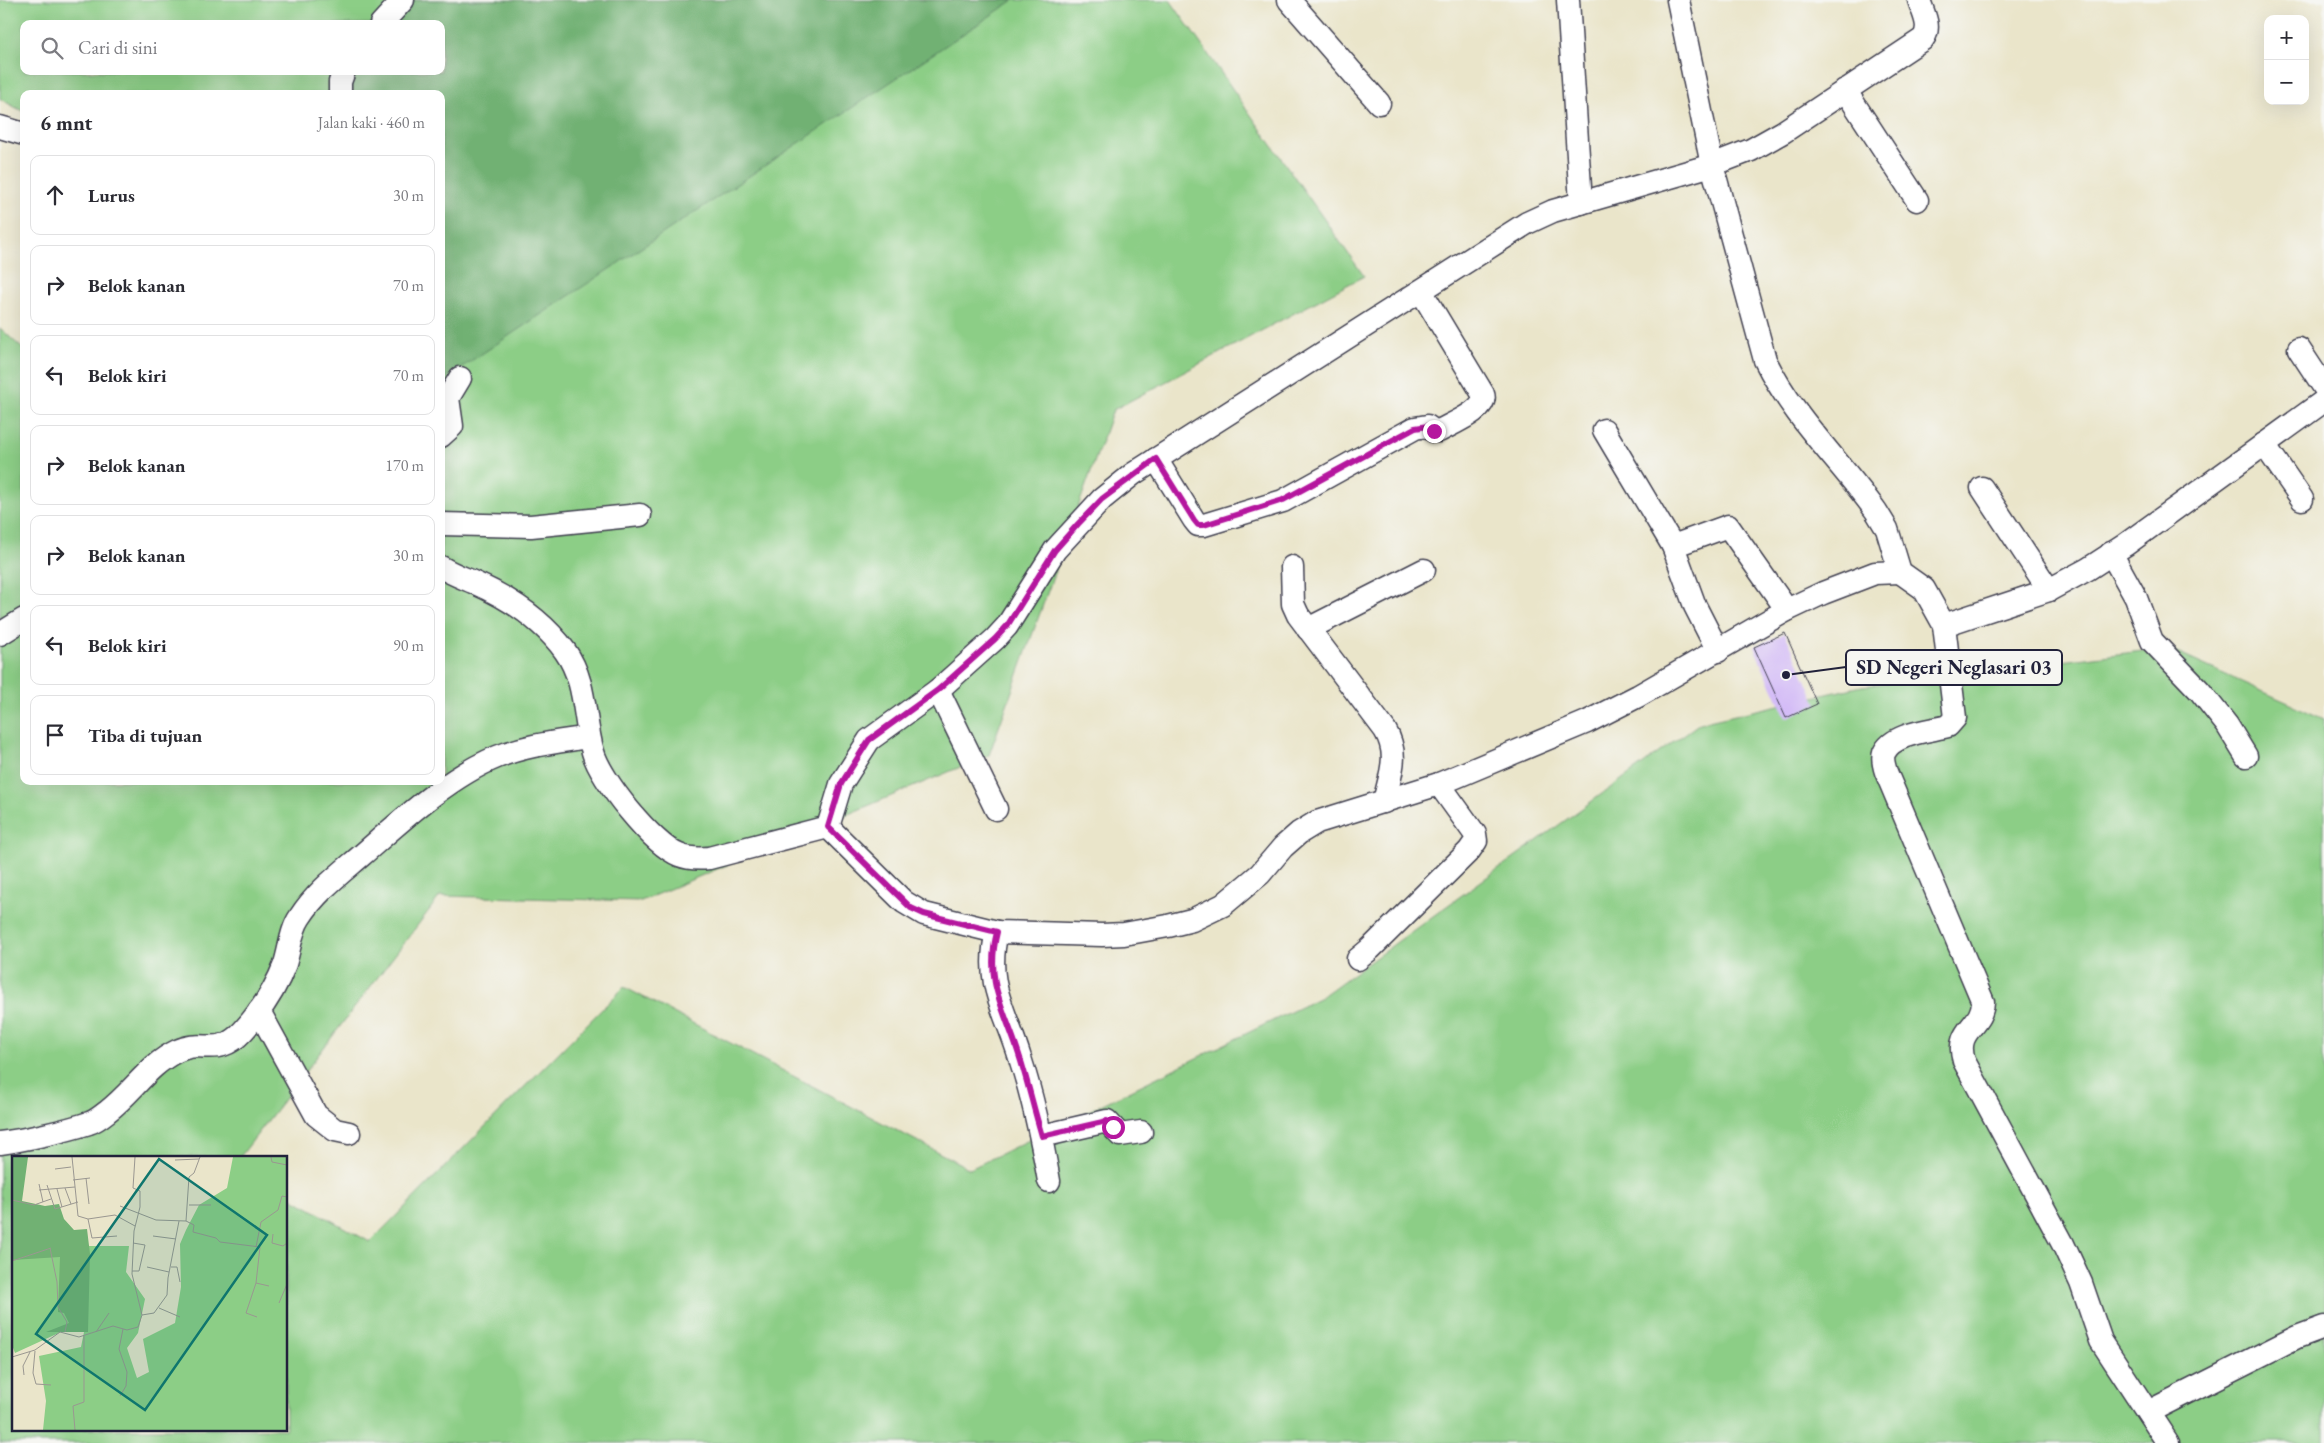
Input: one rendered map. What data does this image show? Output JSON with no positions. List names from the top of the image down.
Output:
{
  "places": ["SD Negeri Neglasari 03"],
  "page": {
    "map_buttons": ["+", "−"],
    "search": "Cari di sini",
    "heading": ["6 mnt", "Jalan kaki · 460 m"],
    "list": [
      ["Lurus", "30 m"],
      ["Belok kanan", "70 m"],
      ["Belok kiri", "70 m"],
      ["Belok kanan", "170 m"],
      ["Belok kanan", "30 m"],
      ["Belok kiri", "90 m"],
      "Tiba di tujuan"
    ]
  }
}
